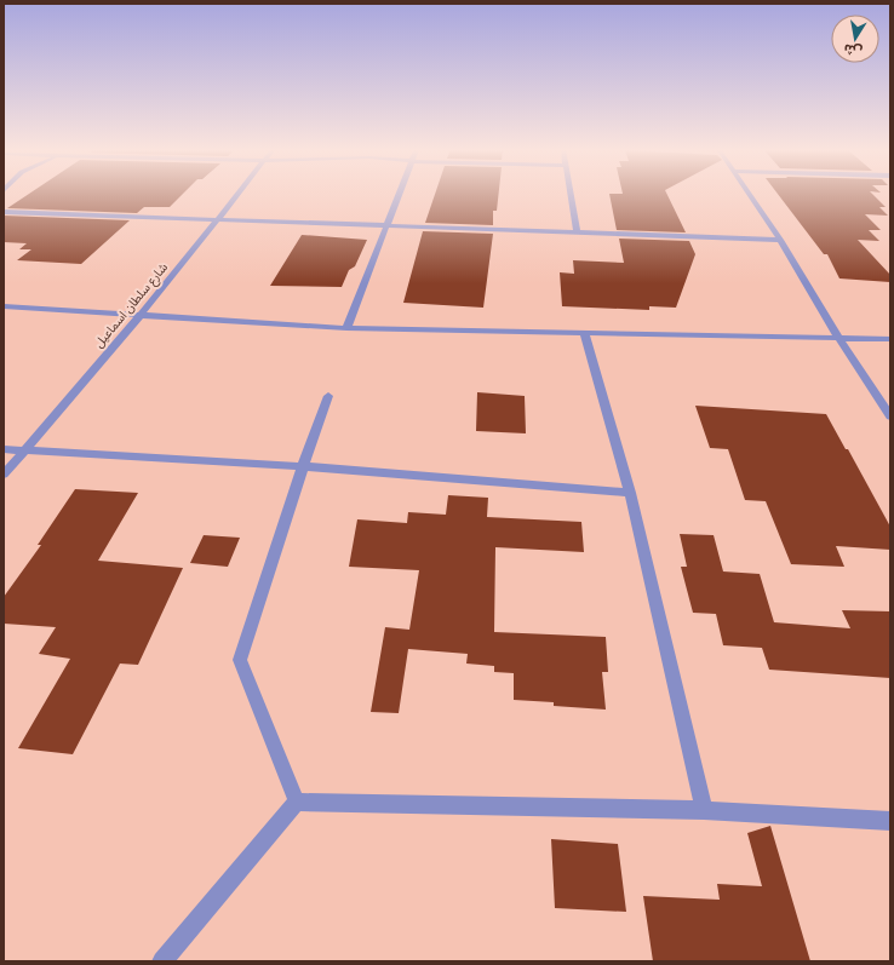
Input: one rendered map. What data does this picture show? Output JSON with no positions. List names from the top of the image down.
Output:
{
  "streets": {
    "street": ["شارع سلطان اسماعيل"]
  },
  "north": "bottom"
}
